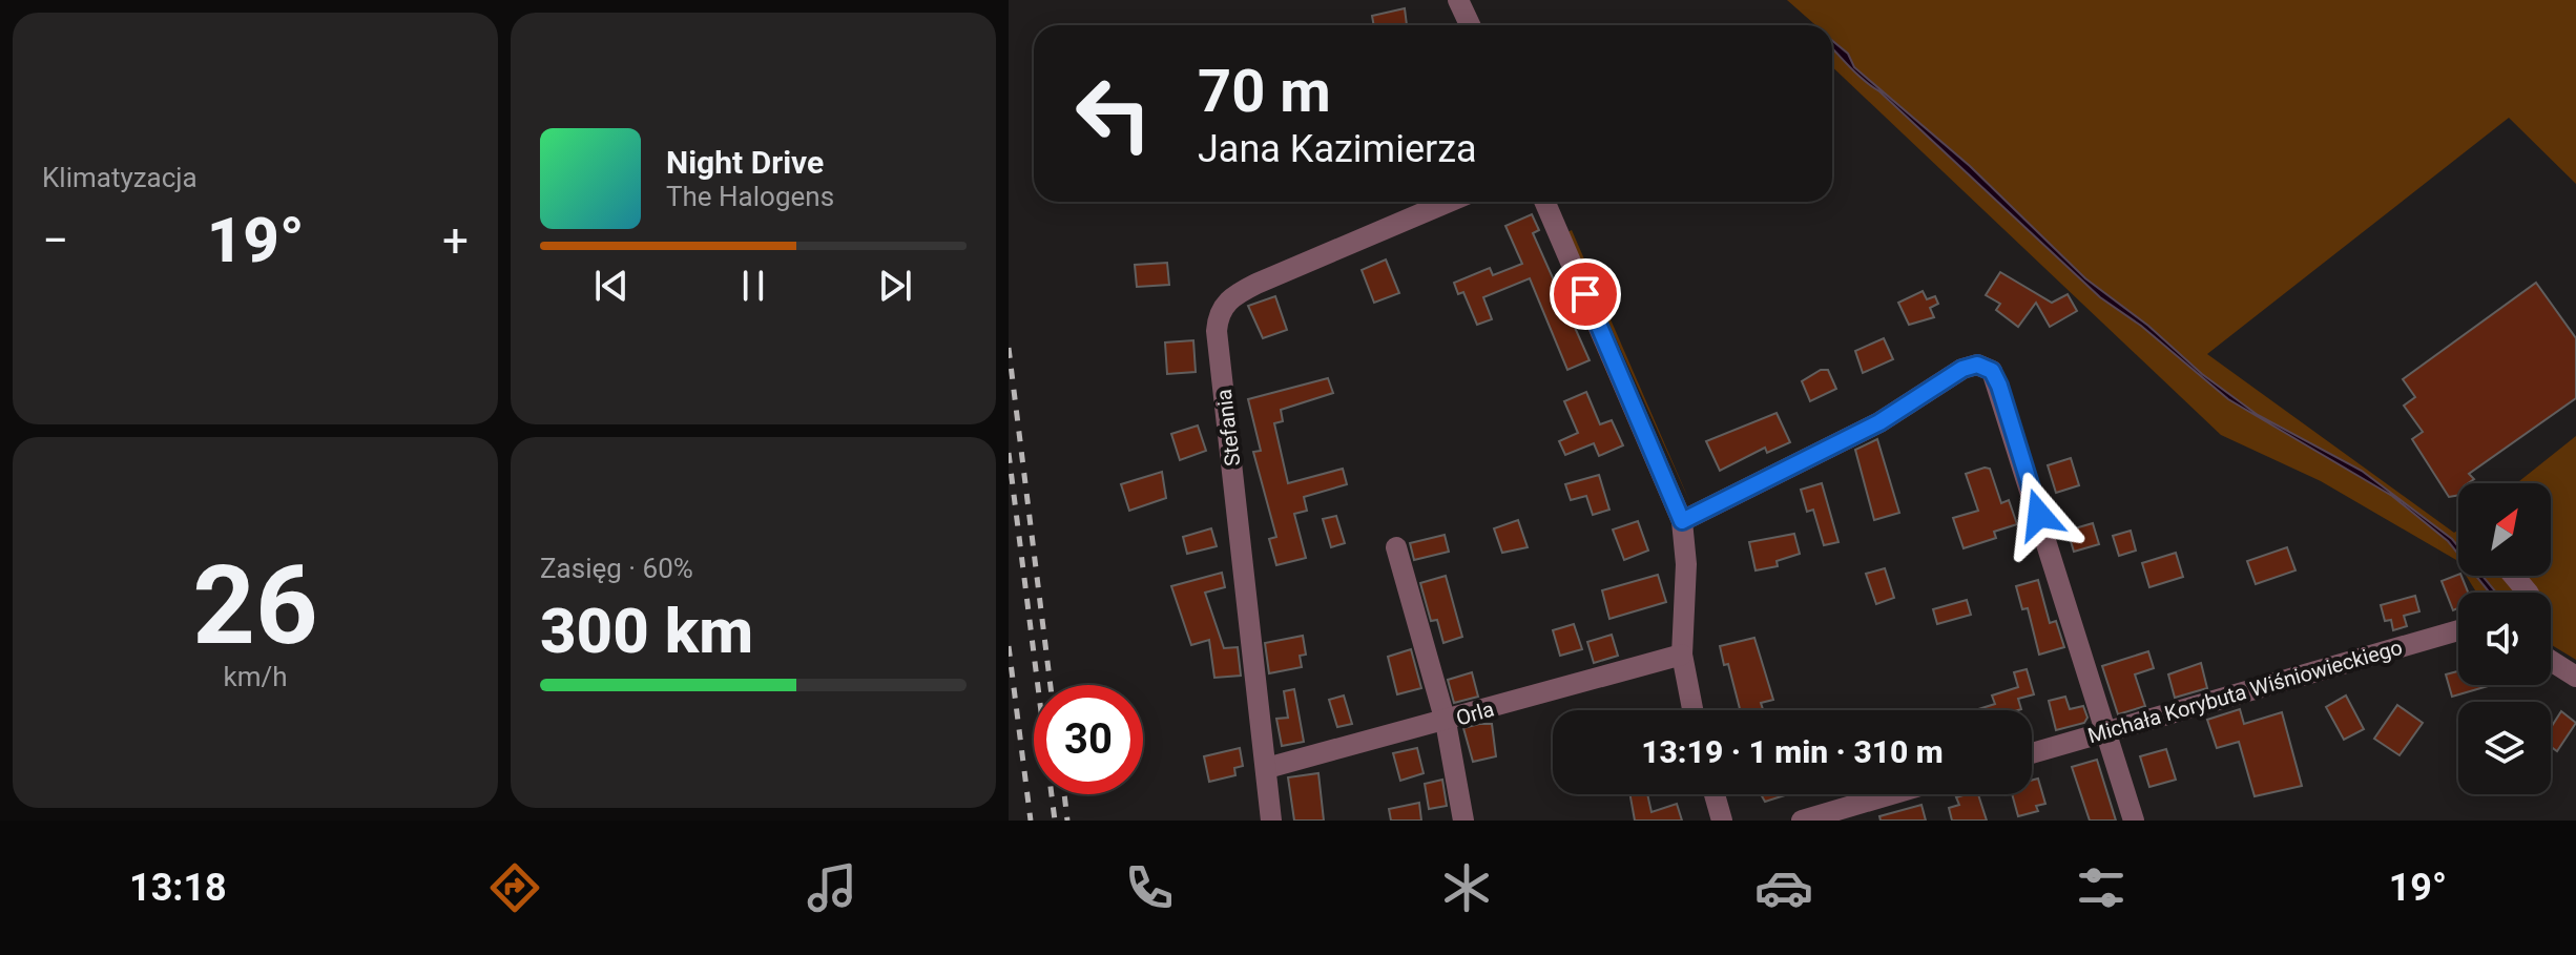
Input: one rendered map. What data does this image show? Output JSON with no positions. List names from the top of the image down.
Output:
{
  "streets": {
    "street": ["Stefania", "Michała Korybuta Wiśniowieckiego", "Orla"]
  },
  "crossings": [
    ["Stefania", "Orla"]
  ],
  "north": "top right",
  "page": {
    "tile": [
      "Klimatyzacja",
      ["26", "km/h"],
      ["Zasięg · 60%", "300 km"]
    ],
    "turn": ["70 m", "Jana Kazimierza"],
    "song": ["Night Drive", "The Halogens"],
    "heat": ["−", "19°", "+"],
    "limit": "30",
    "trip": "13:19 · 1 min · 310 m",
    "tabs": ["13:18", "19°"]
  }
}
